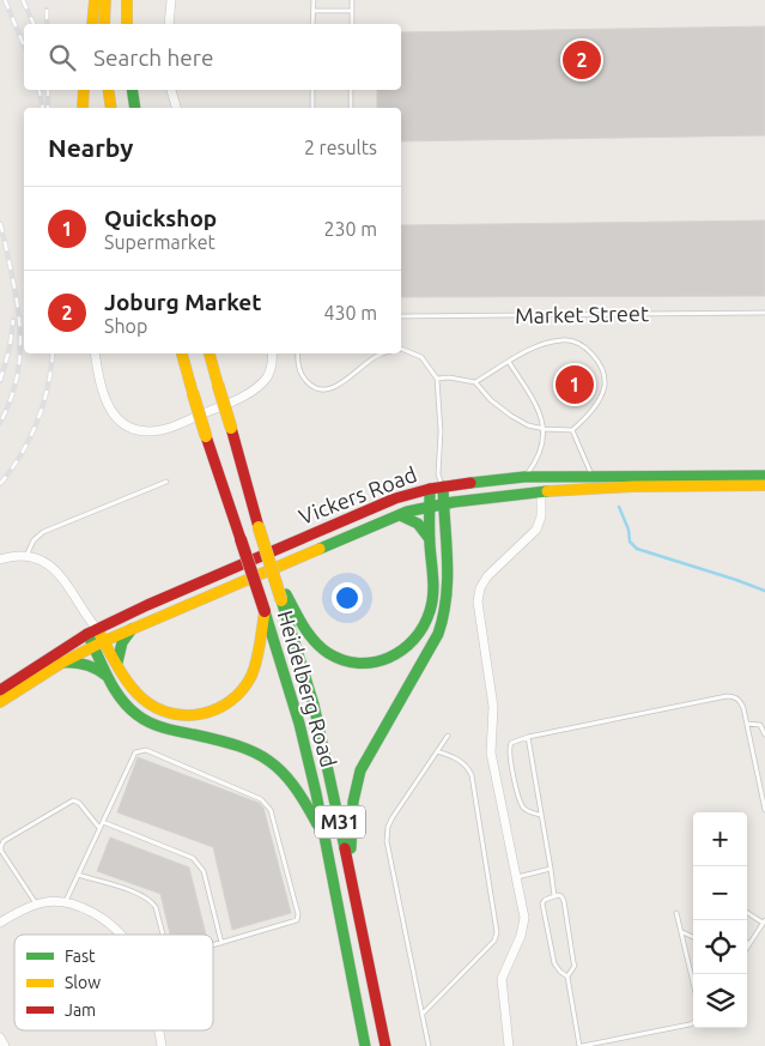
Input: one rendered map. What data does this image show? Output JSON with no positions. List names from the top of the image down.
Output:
{
  "streets": {
    "main road": ["Vickers Road", "Heidelberg Road", "M31"],
    "lane": ["Market Street"]
  },
  "legend": ["Fast", "Slow", "Jam"],
  "page": {
    "search": "Search here",
    "pins": ["2", "1"],
    "heading": ["Nearby", "2 results"],
    "list": [
      {
        "mark": "1",
        "name": "Quickshop",
        "note": "Supermarket",
        "value": "230 m"
      },
      {
        "mark": "2",
        "name": "Joburg Market",
        "note": "Shop",
        "value": "430 m"
      }
    ],
    "map_buttons": ["+", "−"]
  }
}
